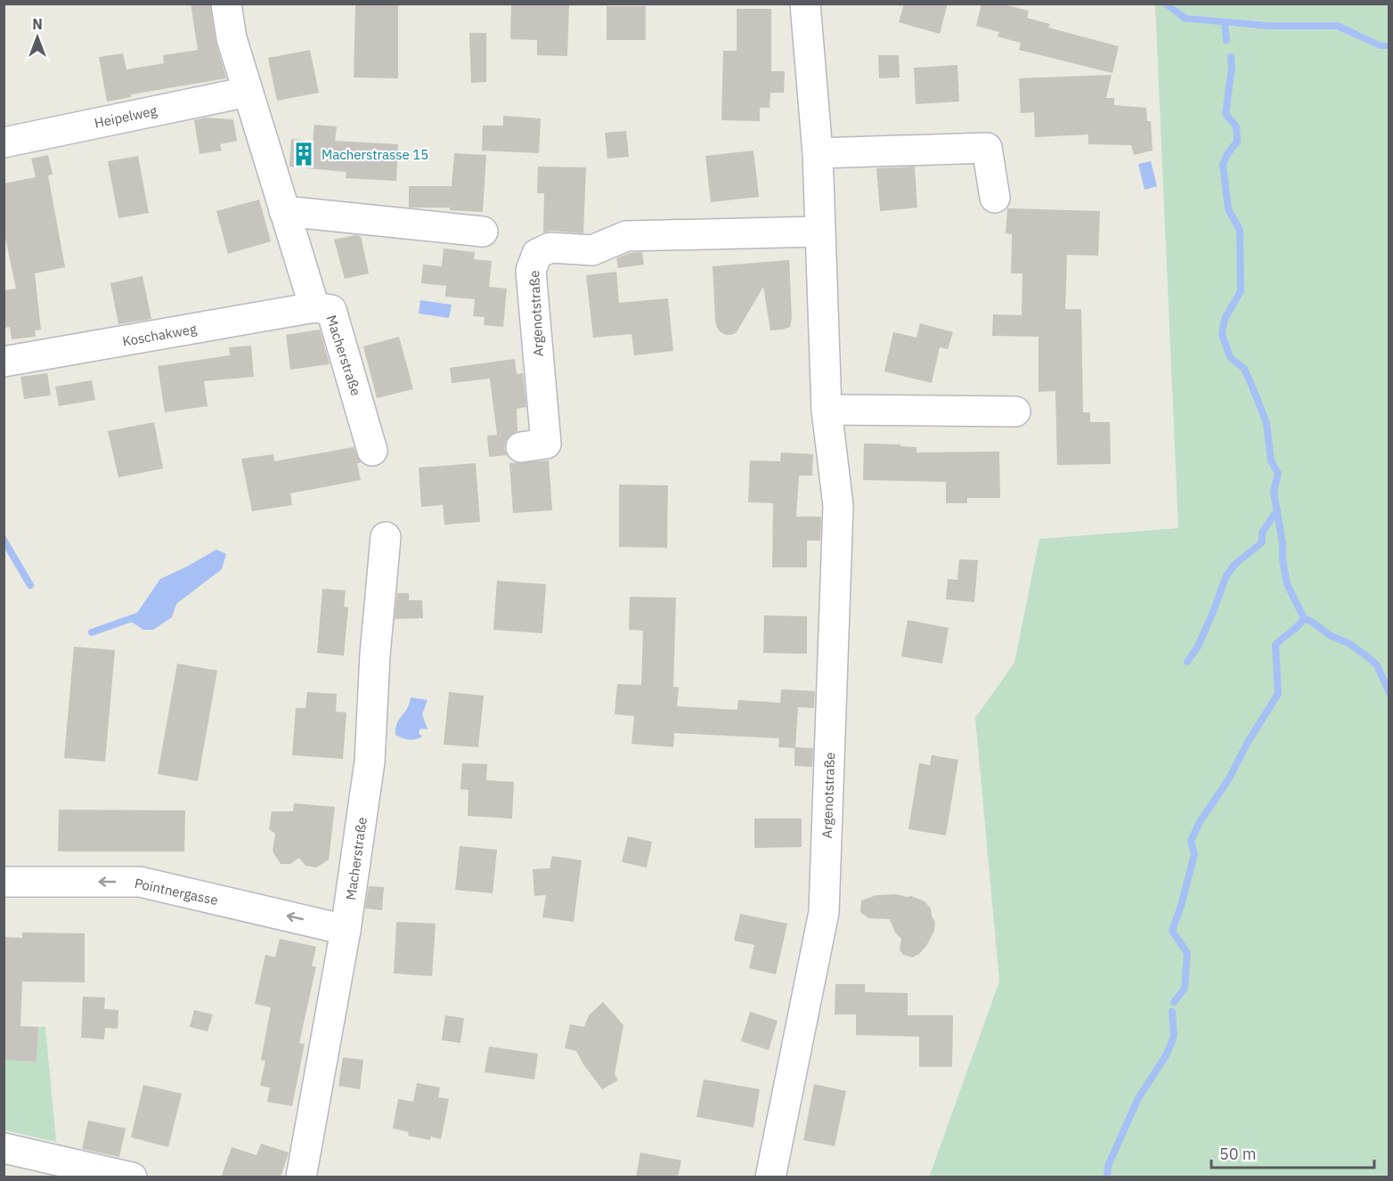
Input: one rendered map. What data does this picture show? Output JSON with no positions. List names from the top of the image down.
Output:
{
  "streets": {
    "street": [
      "Heipelweg",
      "Argenotstraße",
      "Koschakweg",
      "Macherstraße",
      "Pointnergasse"
    ]
  },
  "crossings": [
    ["Heipelweg", "Macherstraße"],
    ["Koschakweg", "Macherstraße"],
    ["Macherstraße", "Pointnergasse"]
  ],
  "one_way": ["Pointnergasse"],
  "places": {
    "building": ["Macherstrasse 15"]
  },
  "scale_bar": "50 m",
  "north": "top"
}
